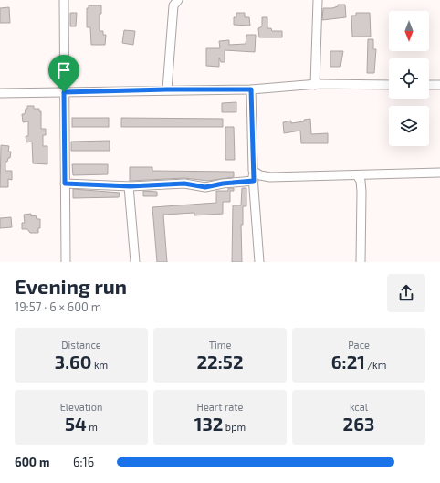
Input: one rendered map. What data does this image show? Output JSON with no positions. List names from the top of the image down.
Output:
{
  "north": "bottom",
  "page": {
    "heading": ["Evening run", "19:57 · 6 × 600 m"],
    "stats": [
      ["Distance", "3.60 km"],
      ["Time", "22:52"],
      ["Pace", "6:21 /km"],
      ["Elevation", "54 m"],
      ["Heart rate", "132 bpm"],
      ["kcal", "263"]
    ],
    "list": [
      {
        "name": "600 m",
        "note": "6:16"
      }
    ]
  }
}
